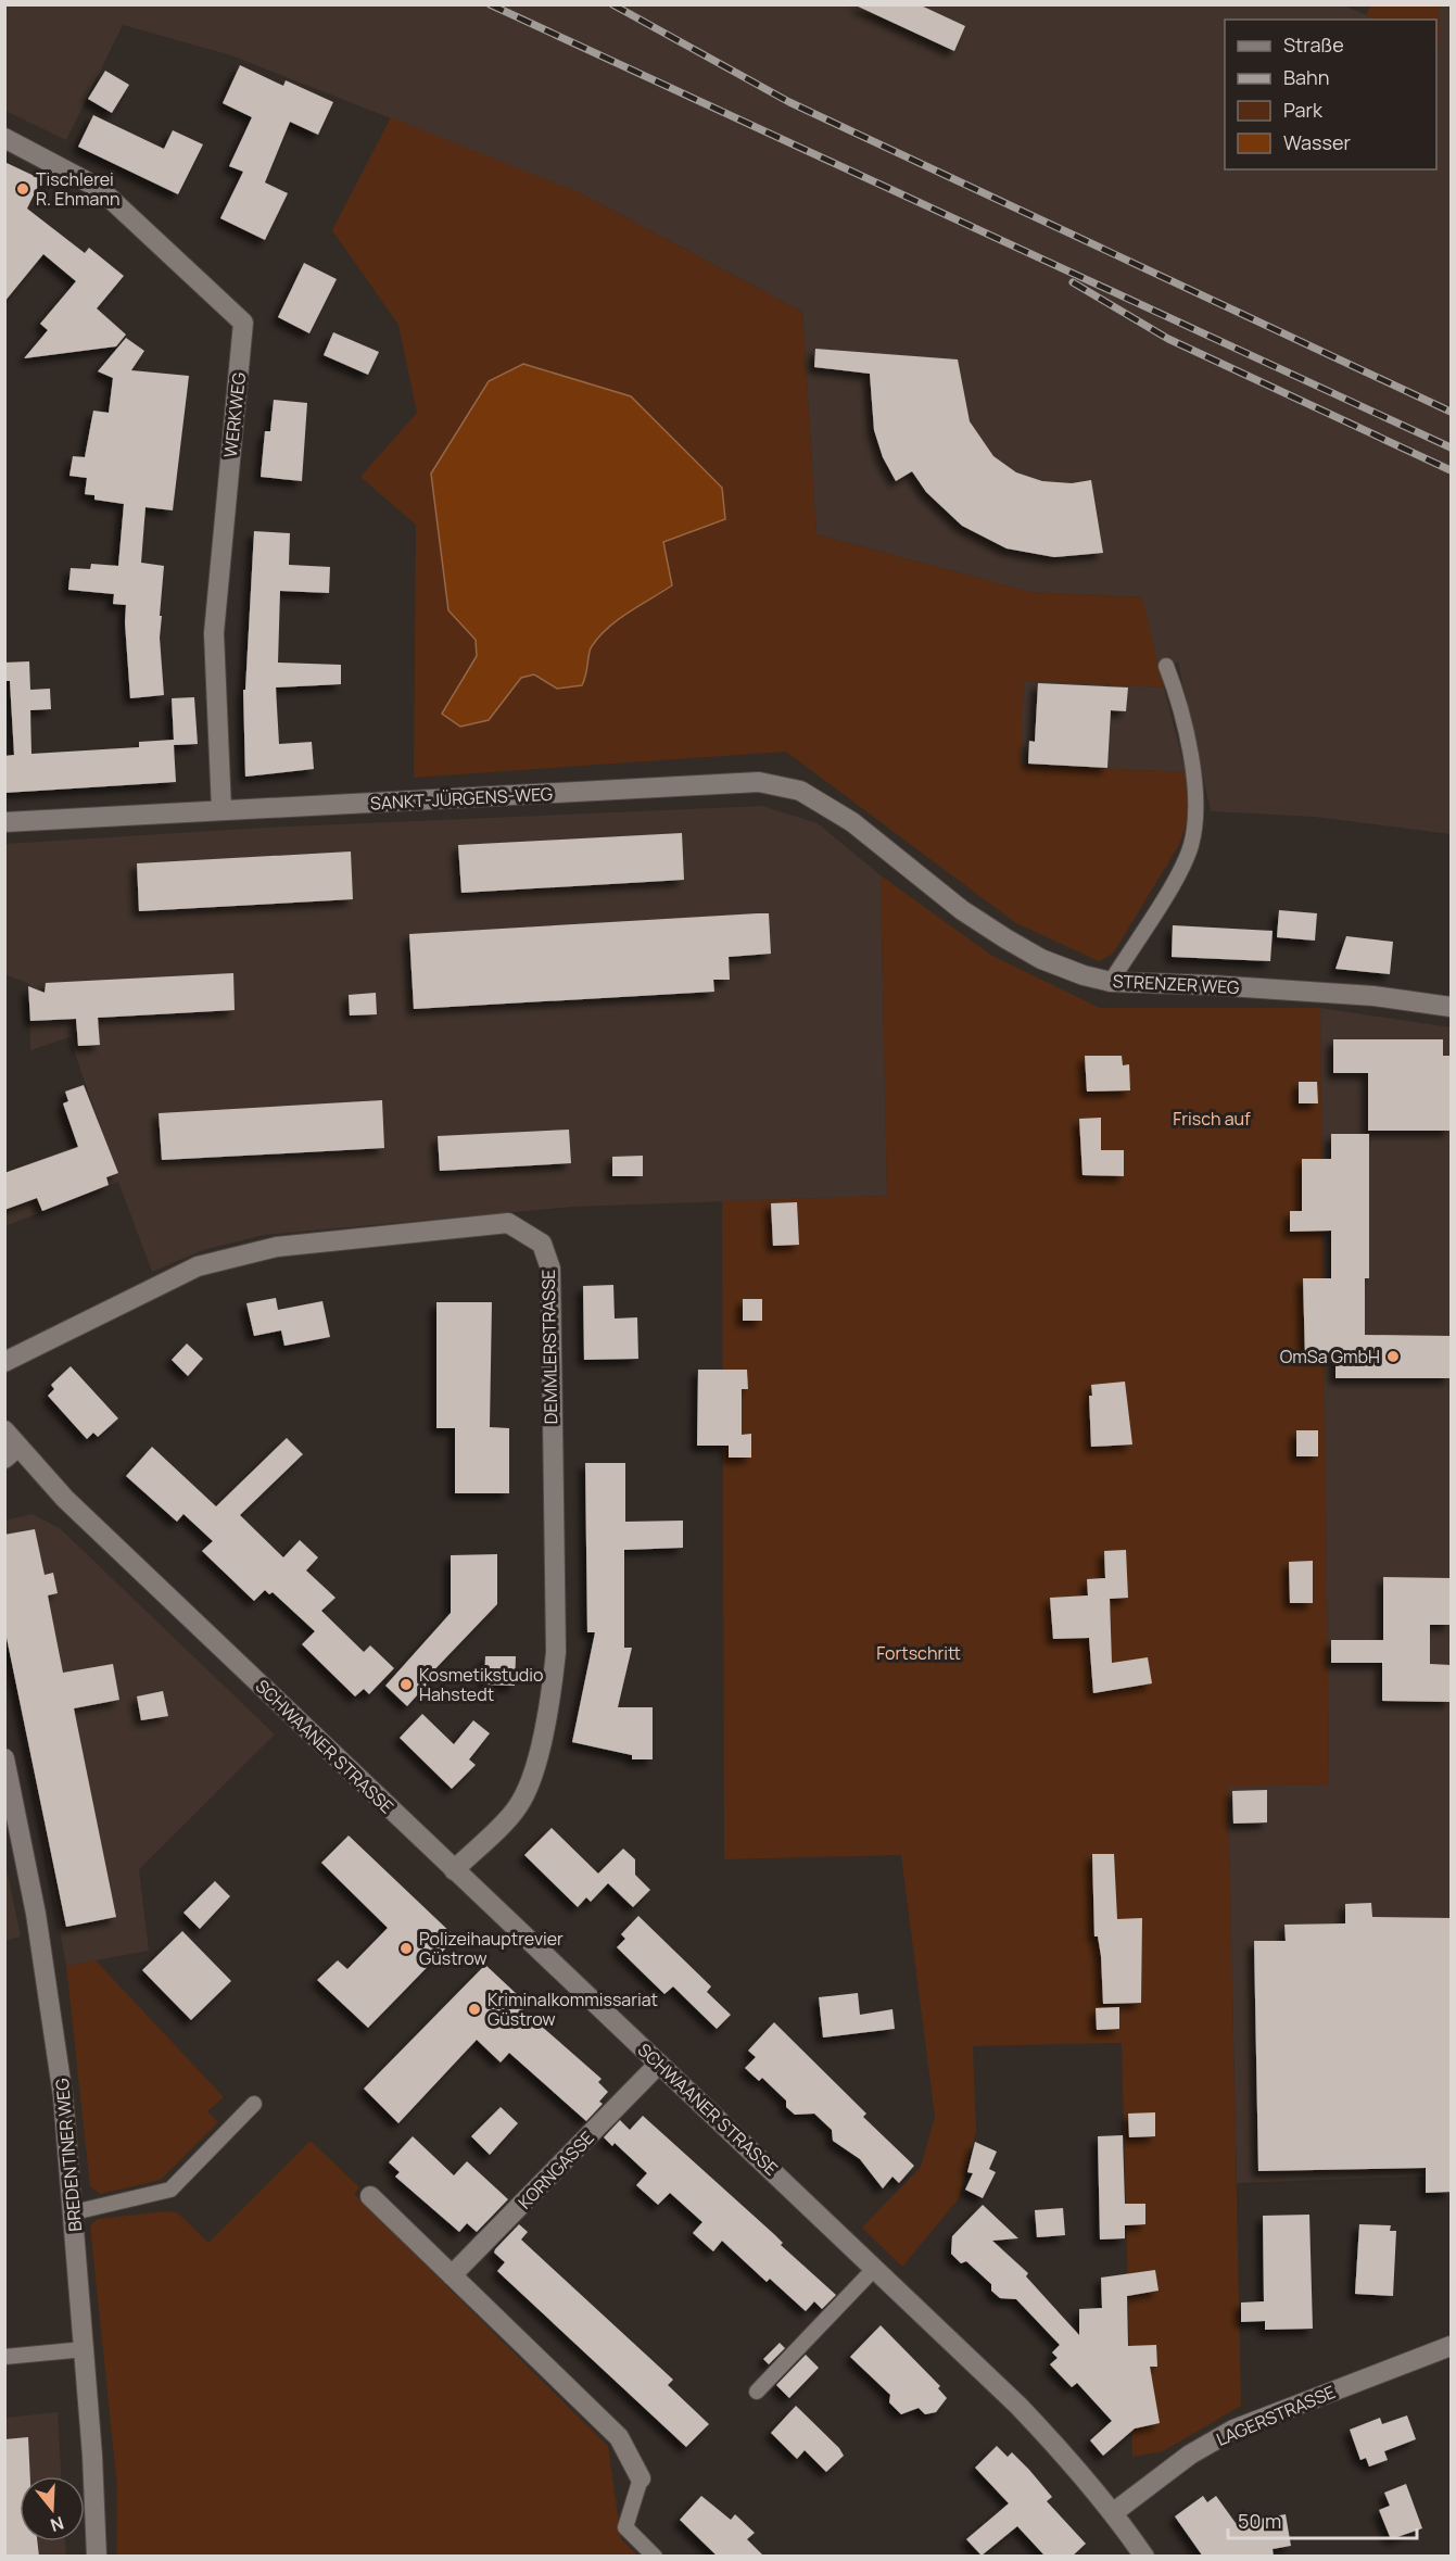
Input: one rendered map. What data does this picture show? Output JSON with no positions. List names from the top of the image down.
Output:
{
  "streets": {
    "street": [
      "WERKWEG",
      "SANKT-JÜRGENS-WEG",
      "STRENZER WEG",
      "DEMMLERSTRASSE",
      "SCHWAANER STRASSE",
      "BREDENTINER WEG",
      "KORNGASSE",
      "LAGERSTRASSE"
    ]
  },
  "crossings": [
    ["WERKWEG", "SANKT-JÜRGENS-WEG"],
    ["SANKT-JÜRGENS-WEG", "STRENZER WEG"],
    ["DEMMLERSTRASSE", "SCHWAANER STRASSE"],
    ["SCHWAANER STRASSE", "KORNGASSE"],
    ["SCHWAANER STRASSE", "LAGERSTRASSE"]
  ],
  "parks": ["Frisch auf", "Fortschritt"],
  "places": [
    "Tischlerei R. Ehmann",
    "OmSa GmbH",
    "Kosmetikstudio Hahstedt",
    "Polizeihauptrevier Güstrow",
    "Kriminalkommissariat Güstrow"
  ],
  "legend": [
    "Straße",
    "Bahn",
    "Park",
    "Wasser"
  ],
  "scale_bar": "50 m",
  "north": "bottom"
}
